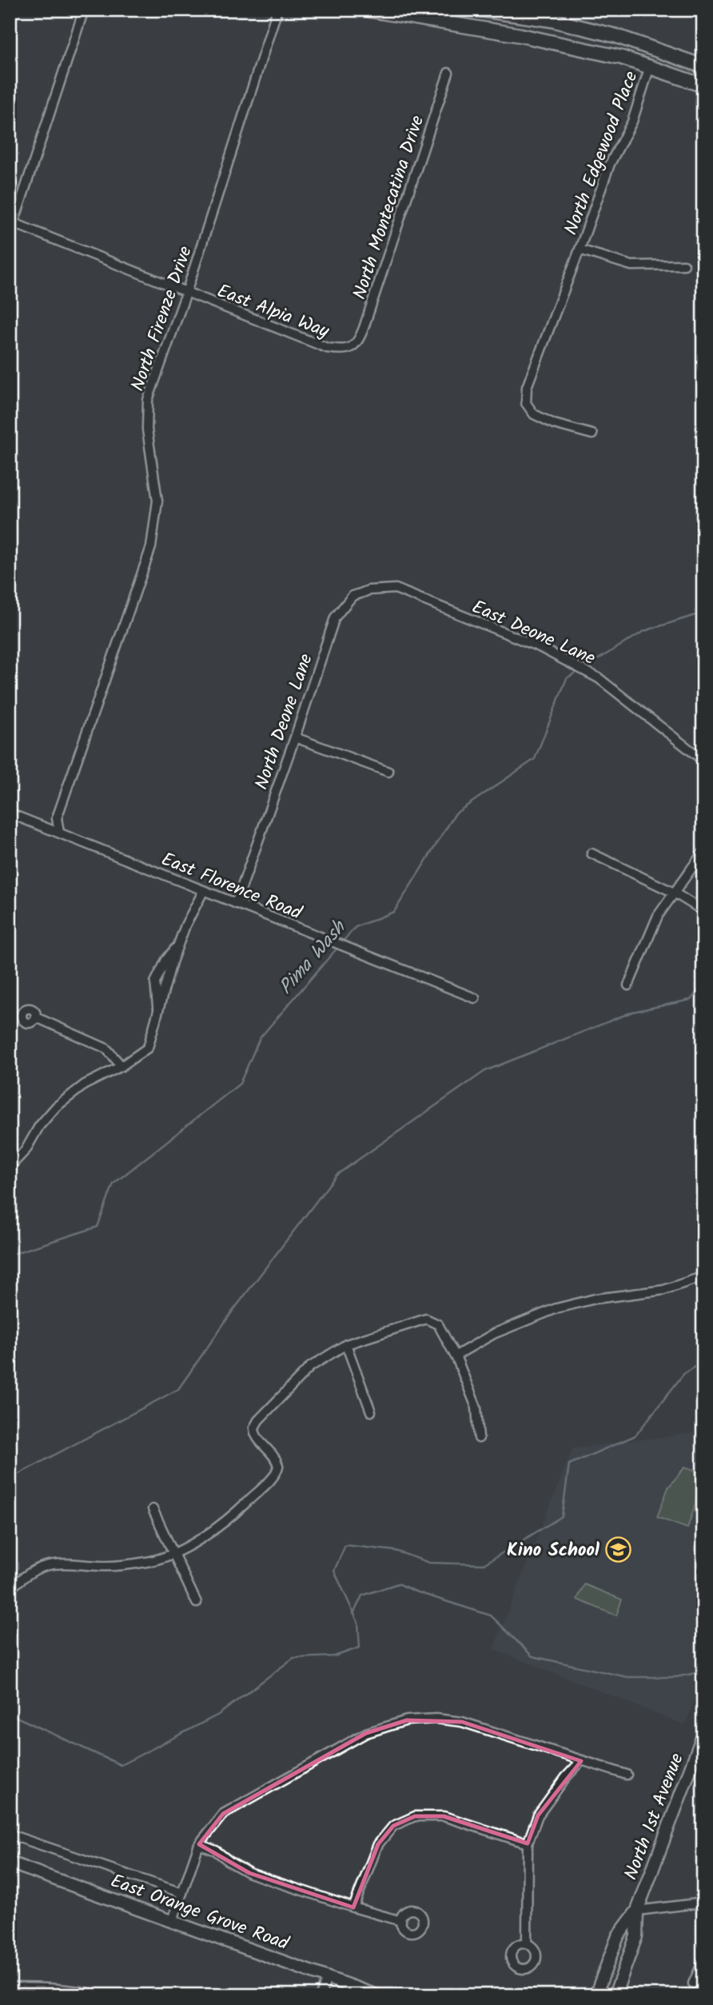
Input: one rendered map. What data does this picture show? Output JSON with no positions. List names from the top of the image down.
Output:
{
  "streets": {
    "main road": ["North 1st Avenue", "East Orange Grove Road"],
    "street": [
      "North Edgewood Place",
      "North Montecatina Drive",
      "East Alpia Way",
      "North Firenze Drive",
      "East Deone Lane",
      "North Deone Lane",
      "East Florence Road"
    ]
  },
  "crossings": [
    ["North Montecatina Drive", "East Alpia Way"],
    ["East Alpia Way", "North Firenze Drive"],
    ["North Firenze Drive", "East Florence Road"],
    ["East Deone Lane", "North Deone Lane"],
    ["North Deone Lane", "East Florence Road"]
  ],
  "water": ["Pima Wash"],
  "places": {
    "school or university": ["Kino School"]
  }
}
